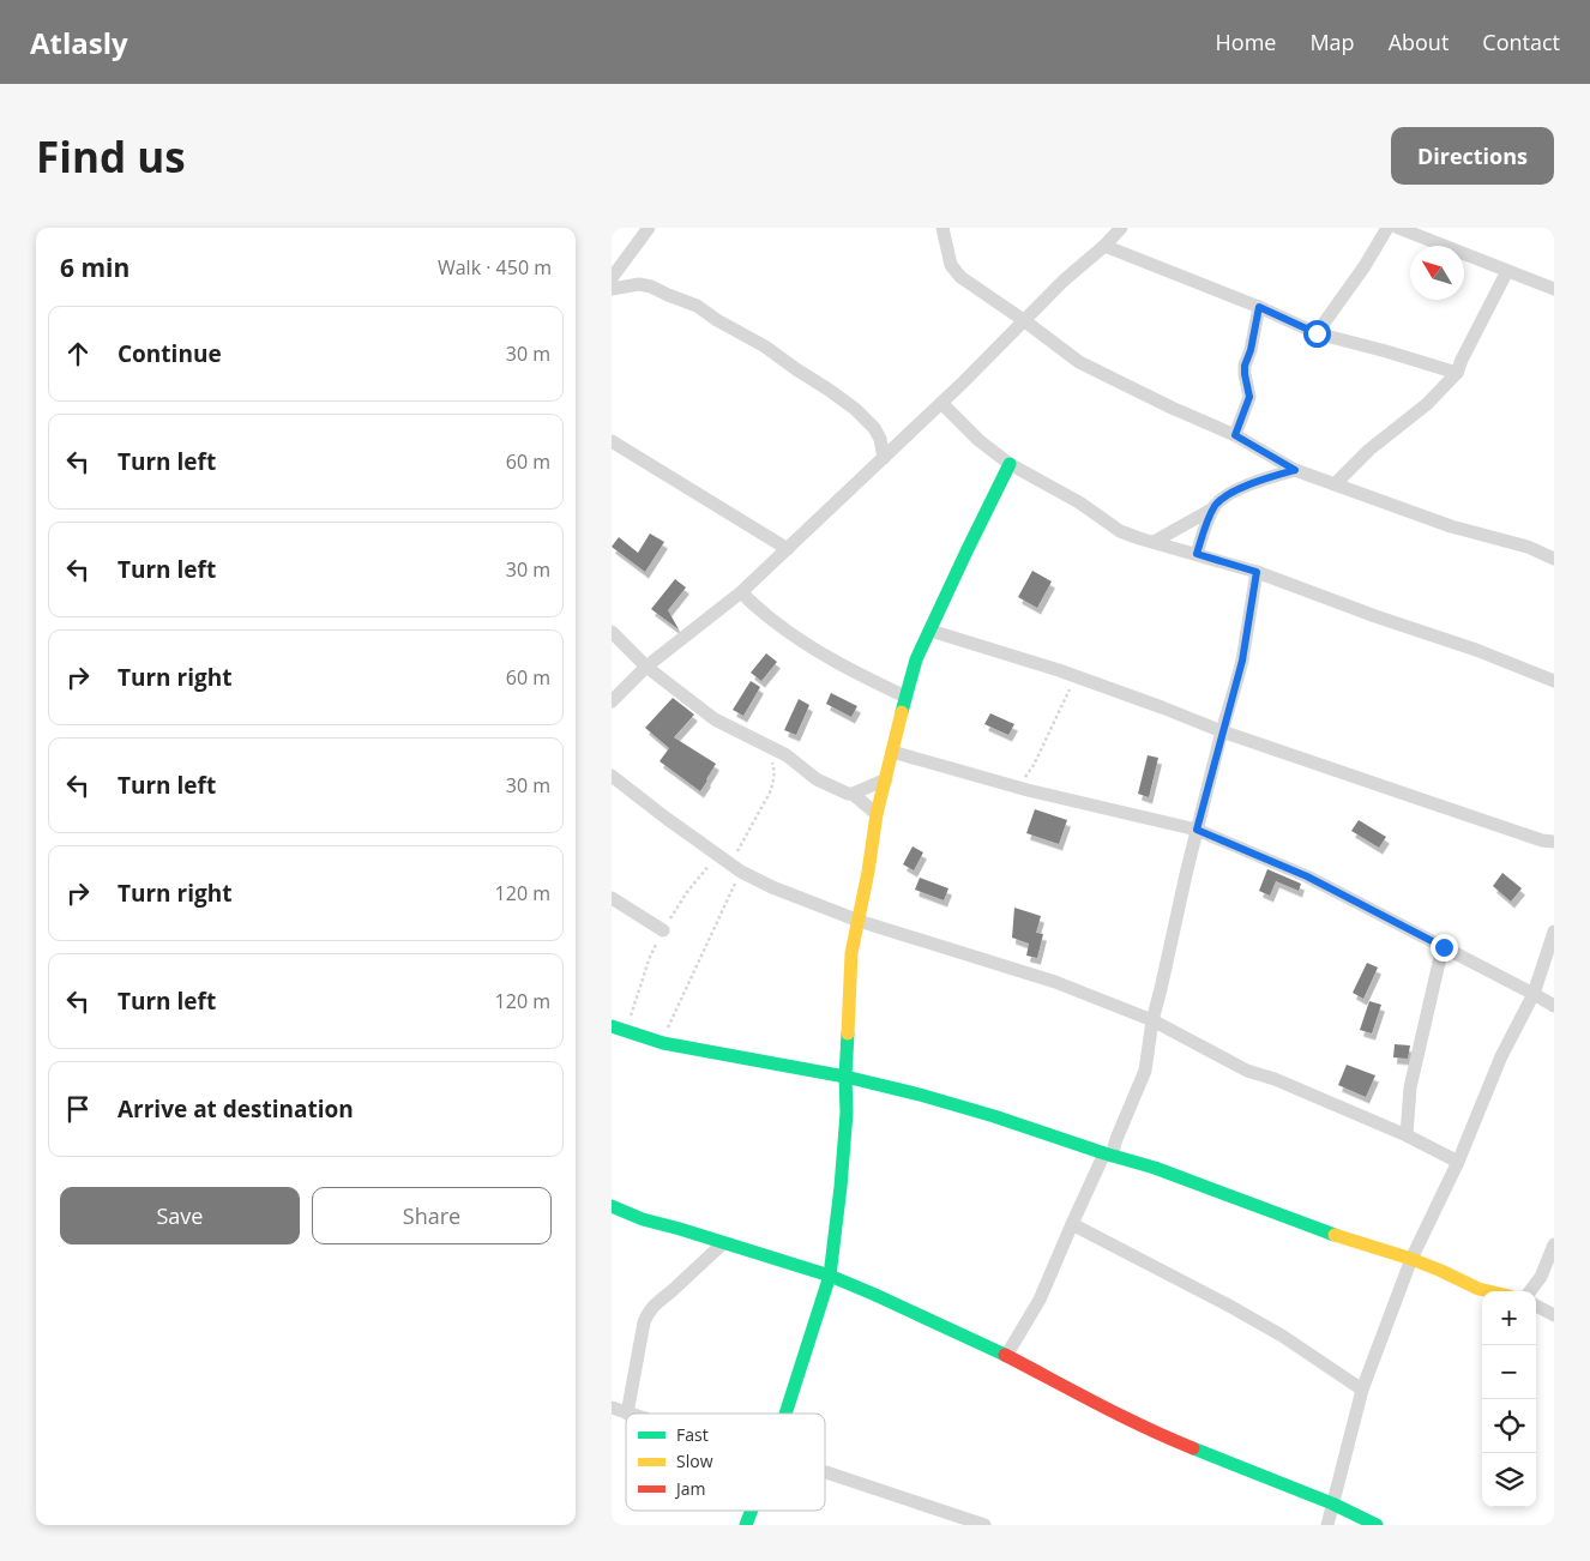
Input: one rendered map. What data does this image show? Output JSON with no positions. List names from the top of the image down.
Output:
{
  "legend": ["Fast", "Slow", "Jam"],
  "north": "top left",
  "page": {
    "header": "Atlasly",
    "nav": [
      "Home",
      "Map",
      "About",
      "Contact"
    ],
    "buttons": [
      "Directions",
      ["Save", "Share"]
    ],
    "title": "Find us",
    "heading": ["6 min", "Walk · 450 m"],
    "list": [
      ["Continue", "30 m"],
      ["Turn left", "60 m"],
      ["Turn left", "30 m"],
      ["Turn right", "60 m"],
      ["Turn left", "30 m"],
      ["Turn right", "120 m"],
      ["Turn left", "120 m"],
      "Arrive at destination"
    ],
    "map_buttons": ["+", "−"]
  }
}
